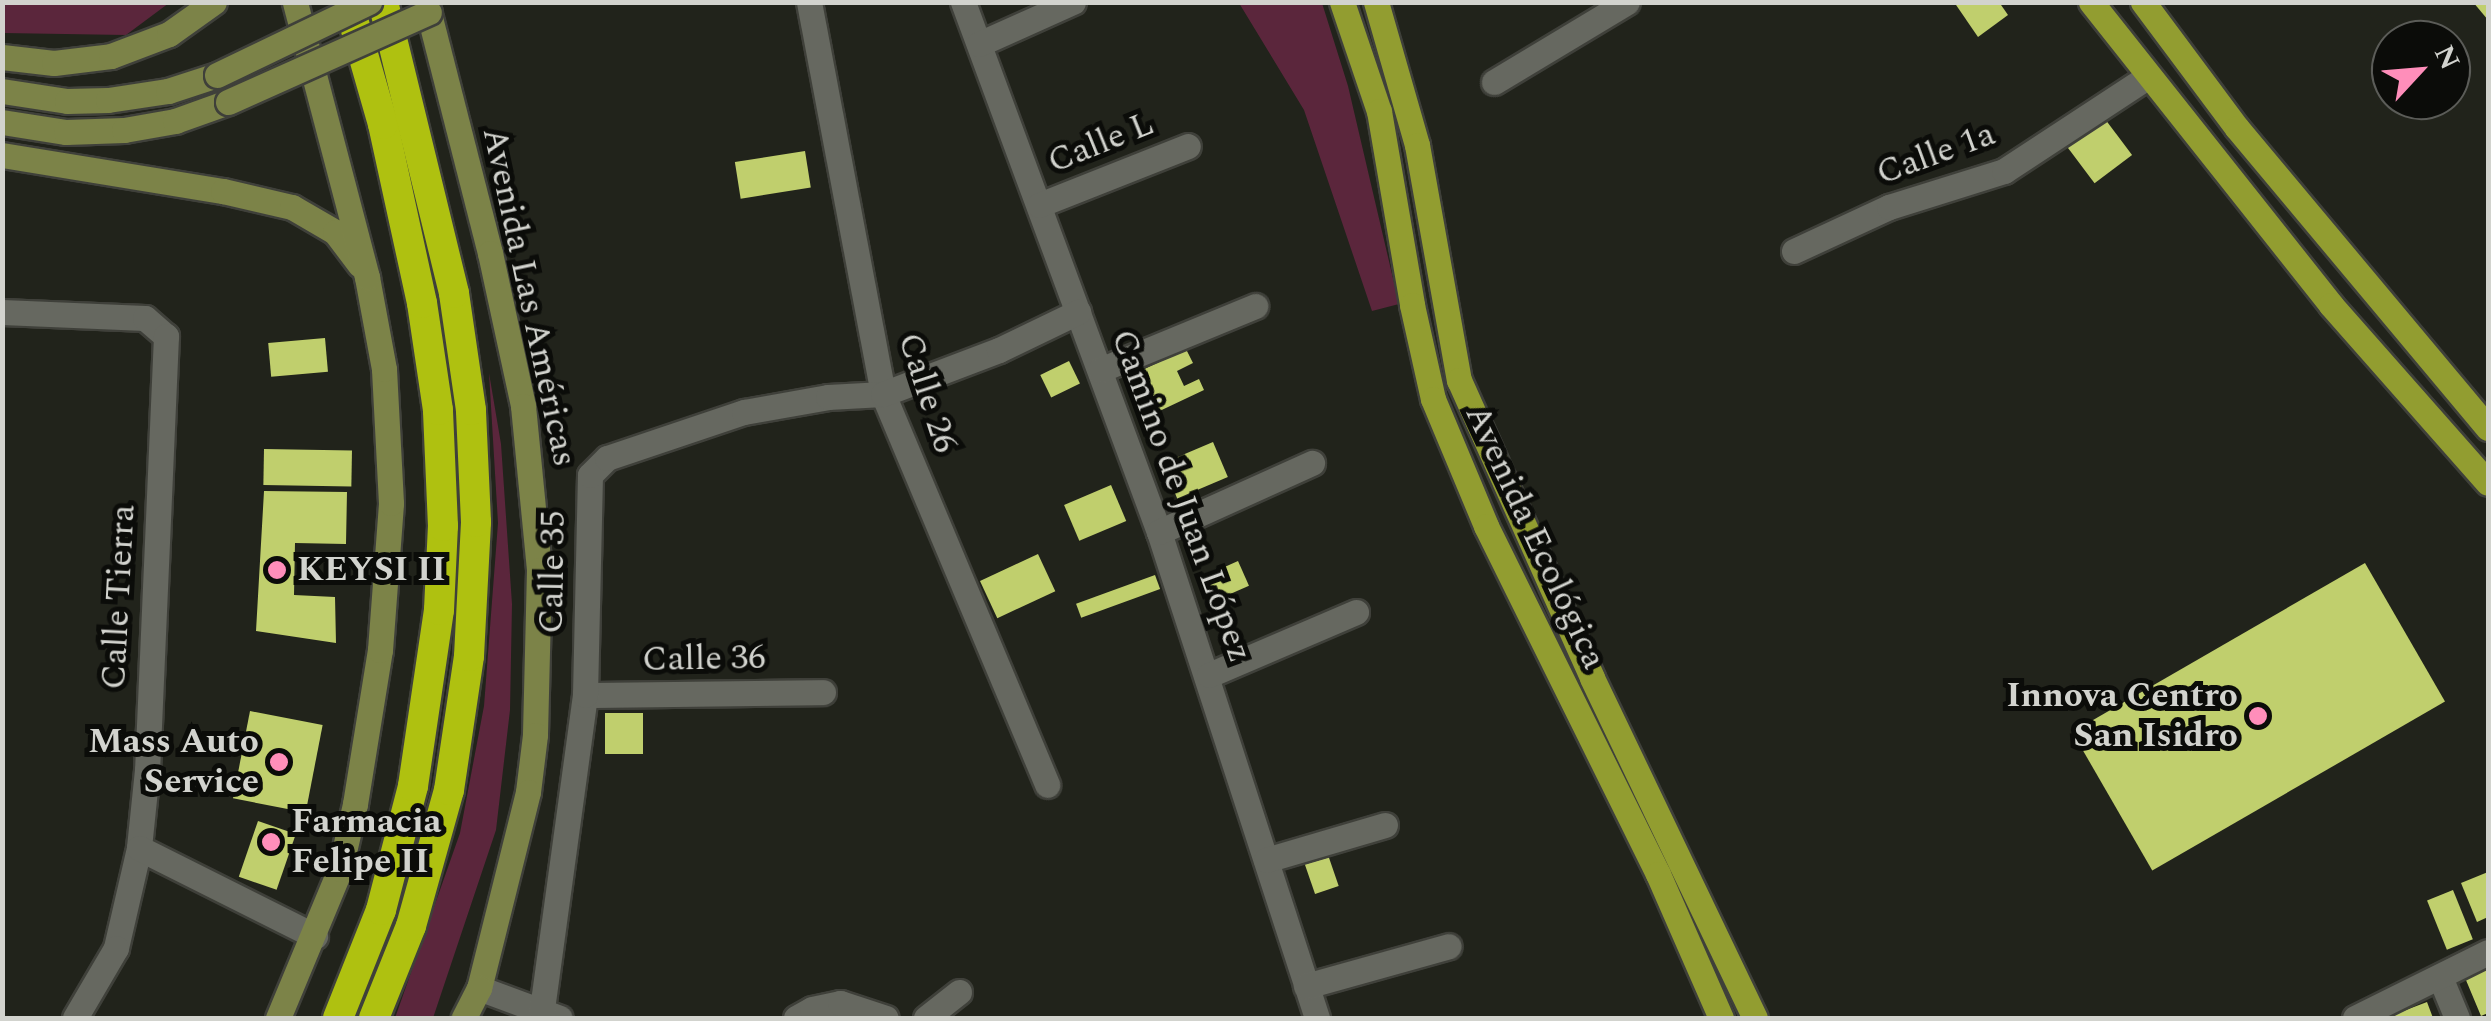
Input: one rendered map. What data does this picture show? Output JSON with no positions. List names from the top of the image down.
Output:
{
  "streets": {
    "main road": ["Avenida Ecológica"],
    "street": [
      "Calle L",
      "Calle 1a",
      "Avenida Las Américas",
      "Calle 26",
      "Camino de Juan López",
      "Calle 35",
      "Calle Tierra",
      "Calle 36"
    ]
  },
  "crossings": [
    ["Calle L", "Camino de Juan López"],
    ["Calle 26", "Calle 35"],
    ["Camino de Juan López", "Calle 35"],
    ["Calle 35", "Calle 36"]
  ],
  "places": [
    "KEYSI II",
    "Innova Centro San Isidro",
    "Mass Auto Service",
    "Farmacia Felipe II"
  ],
  "north": "top right"
}
